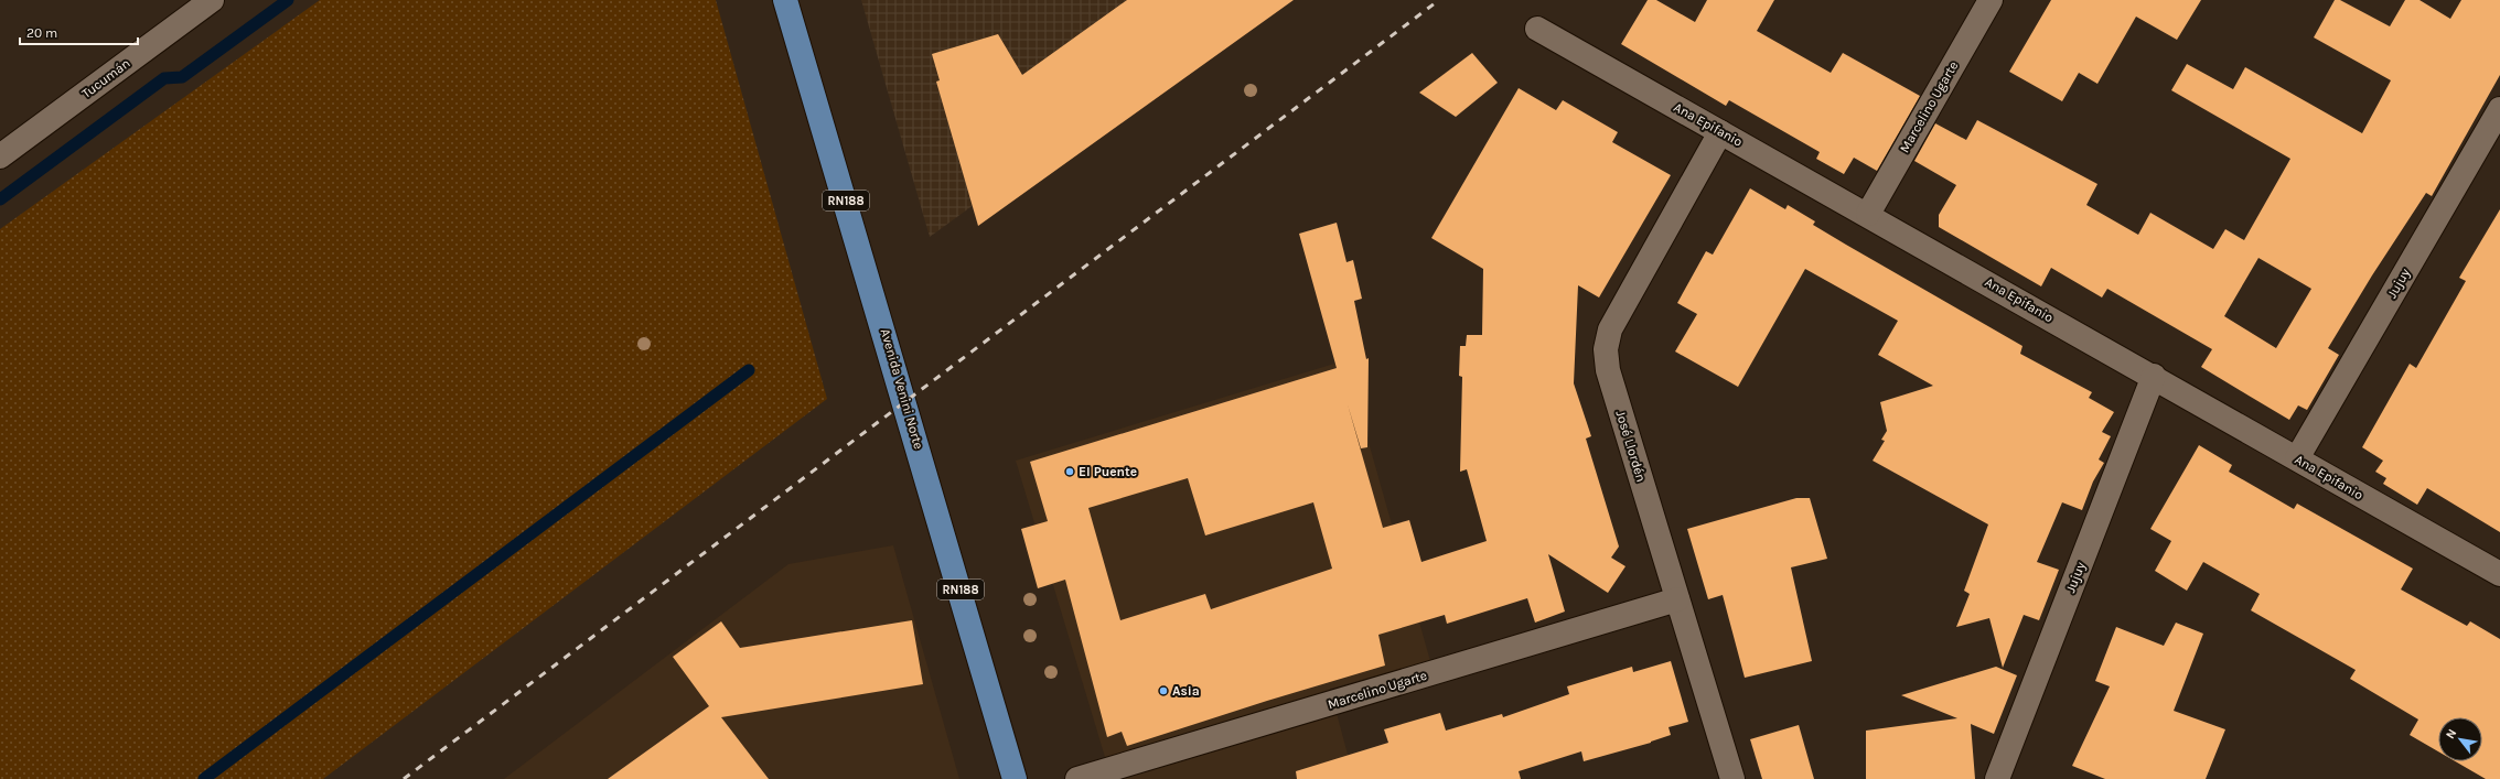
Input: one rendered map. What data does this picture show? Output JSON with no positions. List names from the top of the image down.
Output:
{
  "streets": {
    "highway": ["RN188", "Avenida Venini Norte"],
    "street": [
      "Tucumán",
      "Marcelino Ugarte",
      "Ana Epifanio",
      "Jujuy",
      "José Llordén"
    ]
  },
  "crossings": [
    ["Marcelino Ugarte", "Ana Epifanio"],
    ["Marcelino Ugarte", "José Llordén"],
    ["Ana Epifanio", "Jujuy"],
    ["Ana Epifanio", "José Llordén"]
  ],
  "places": ["El Puente", "Asia"],
  "scale_bar": "20 m",
  "north": "top left"
}
